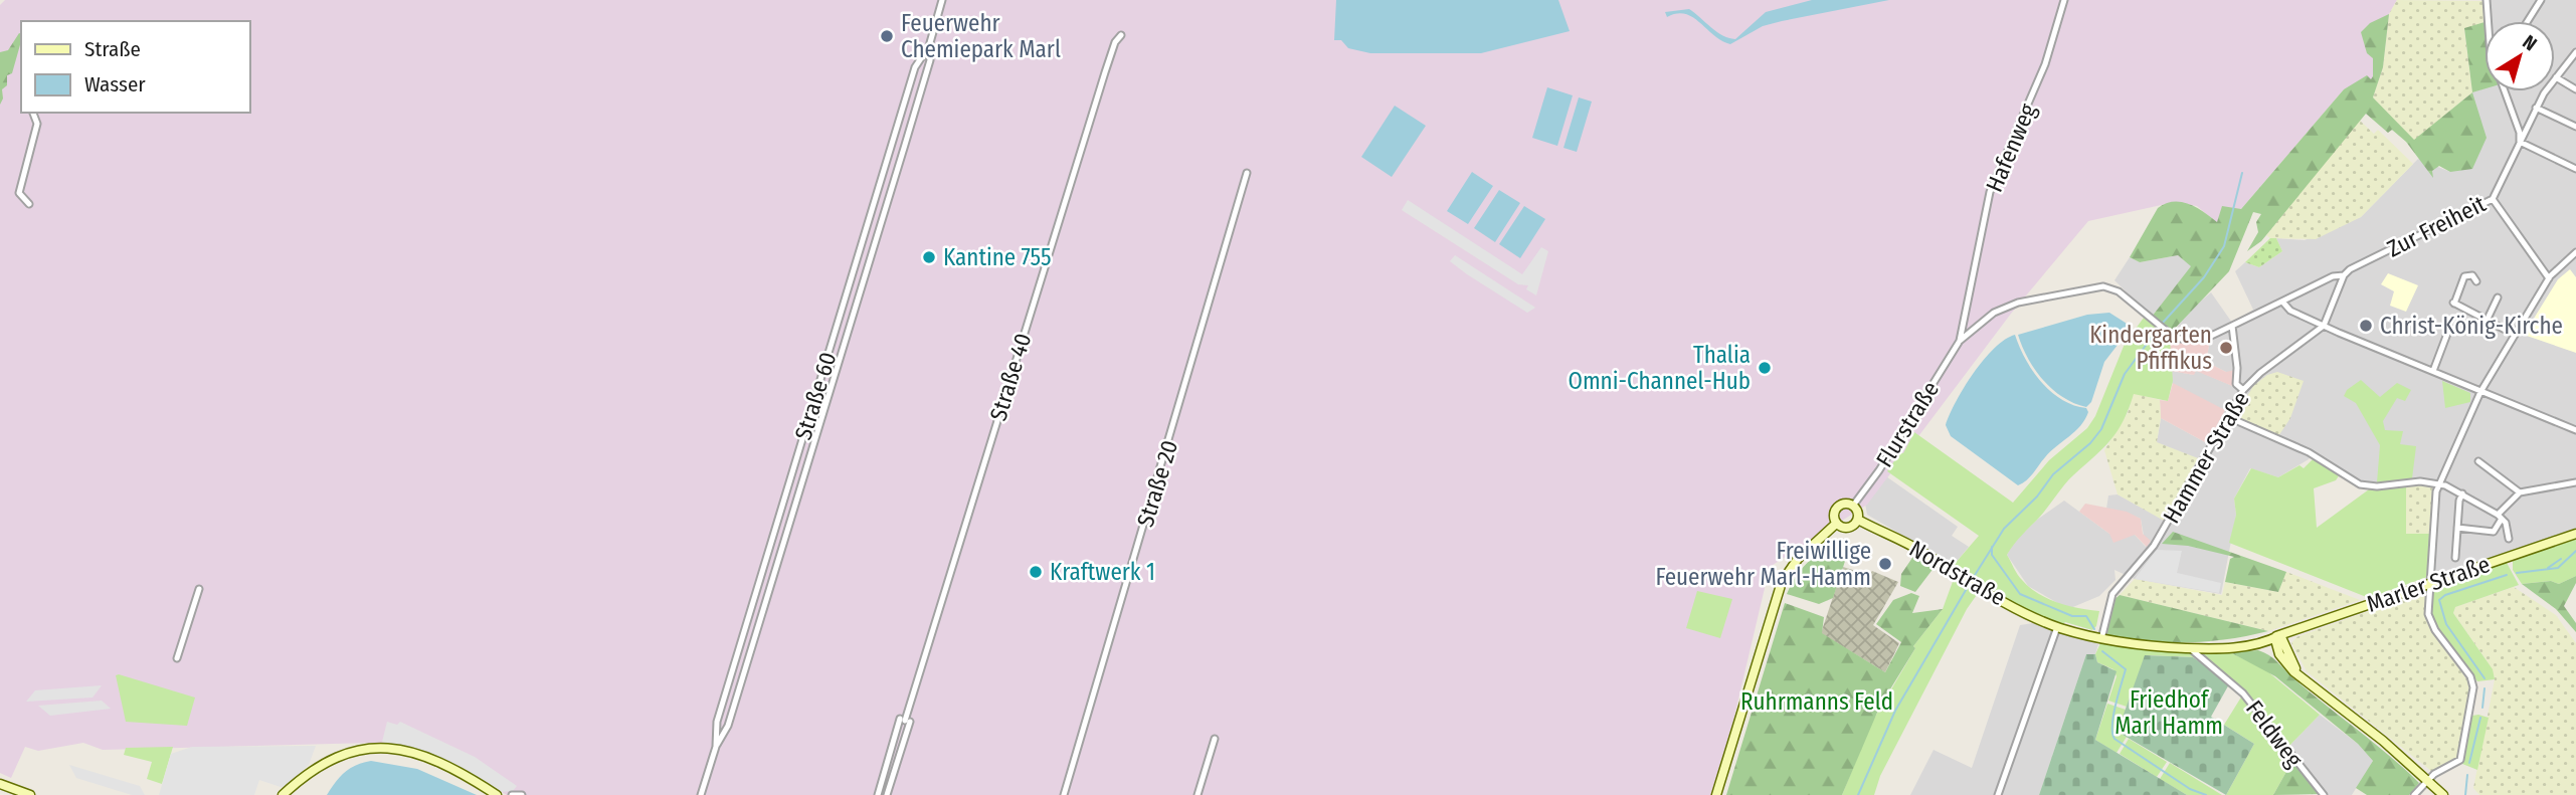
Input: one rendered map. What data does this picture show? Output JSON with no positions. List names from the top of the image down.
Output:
{
  "streets": {
    "main road": ["Nordstraße", "Marler Straße"],
    "street": [
      "Hafenweg",
      "Zur Freiheit",
      "Straße 40",
      "Straße 60",
      "Flurstraße",
      "Hammer Straße",
      "Straße 20",
      "Feldweg"
    ]
  },
  "crossings": [
    ["Hafenweg", "Zur Freiheit"],
    ["Hafenweg", "Flurstraße"],
    ["Zur Freiheit", "Flurstraße"],
    ["Flurstraße", "Nordstraße"],
    ["Marler Straße", "Feldweg"]
  ],
  "parks": ["Friedhof Marl Hamm", "Ruhrmanns Feld"],
  "places": [
    "Feuerwehr Chemiepark Marl",
    "Kantine 755",
    "Christ-König-Kirche",
    "Kindergarten Pfiffikus",
    "Thalia Omni-Channel-Hub",
    "Freiwillige Feuerwehr Marl-Hamm",
    "Kraftwerk 1"
  ],
  "legend": ["Straße", "Wasser"],
  "north": "top right"
}
